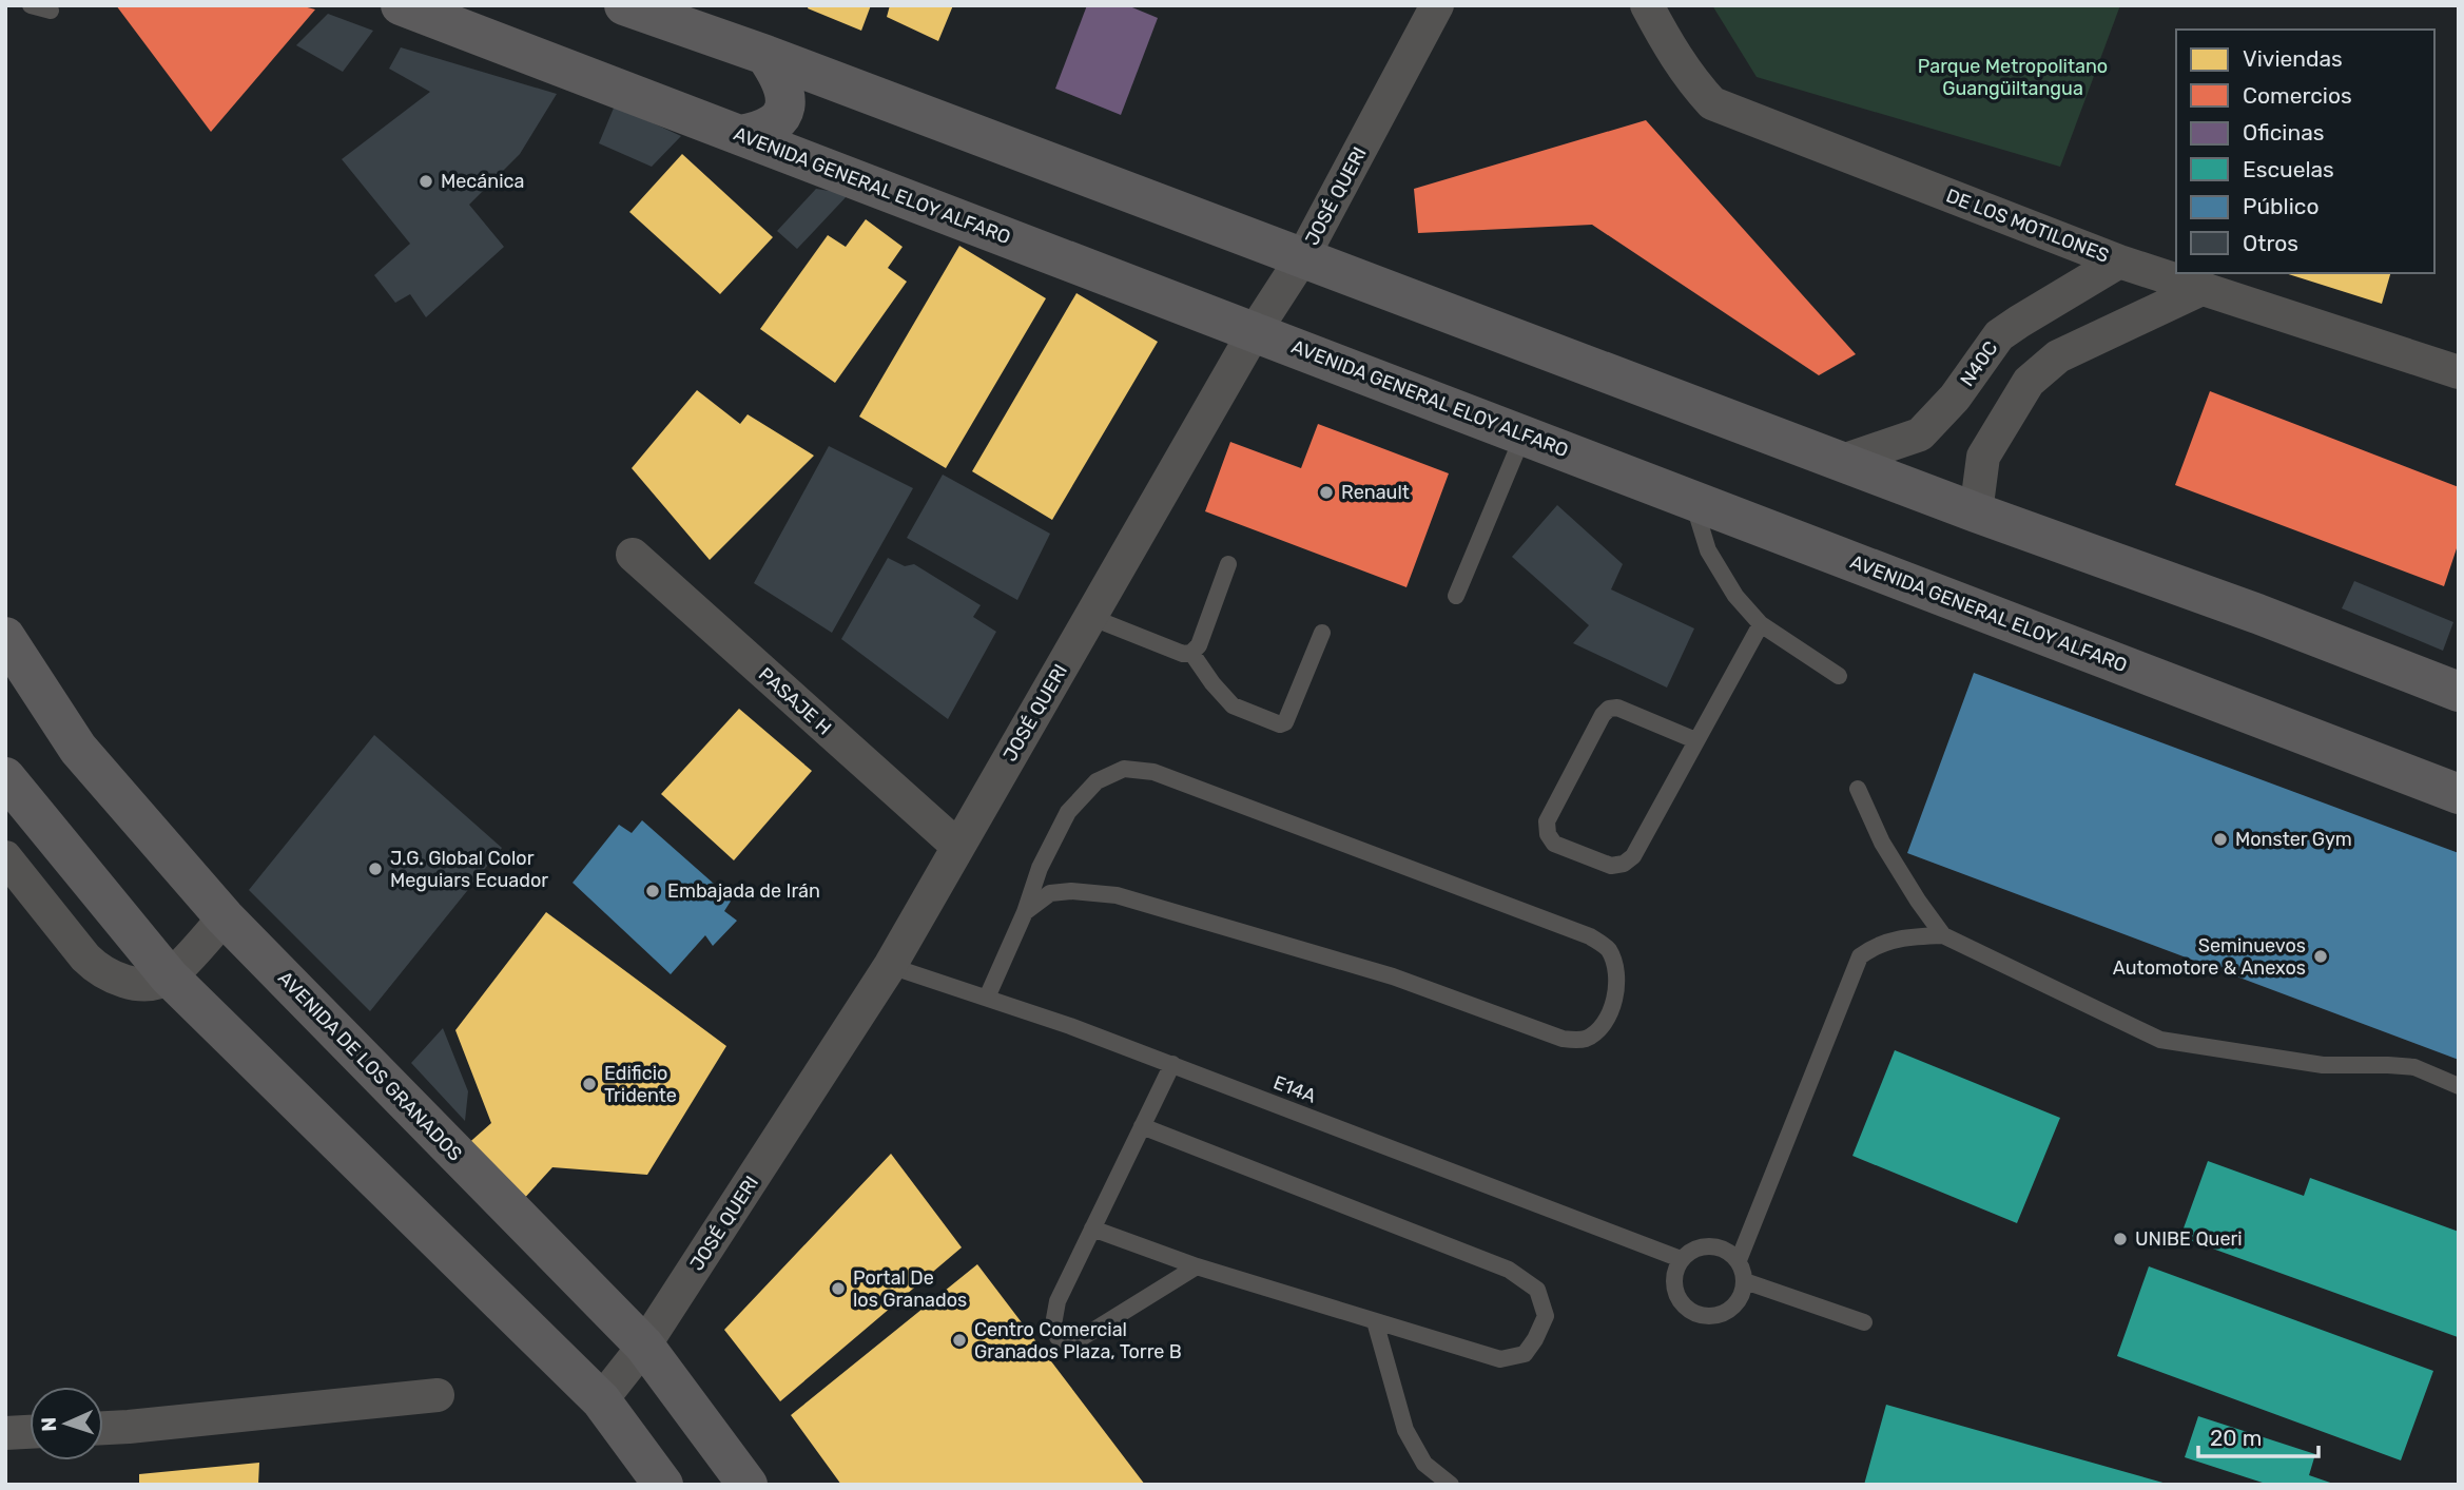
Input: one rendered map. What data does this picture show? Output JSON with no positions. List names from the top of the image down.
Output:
{
  "streets": {
    "main road": ["AVENIDA GENERAL ELOY ALFARO", "AVENIDA DE LOS GRANADOS"],
    "street": [
      "JOSÉ QUERI",
      "DE LOS MOTILONES",
      "N40C",
      "PASAJE H"
    ],
    "lane": ["E14A"]
  },
  "crossings": [
    ["AVENIDA GENERAL ELOY ALFARO", "JOSÉ QUERI"],
    ["JOSÉ QUERI", "PASAJE H"],
    ["JOSÉ QUERI", "AVENIDA DE LOS GRANADOS"],
    ["JOSÉ QUERI", "E14A"],
    ["DE LOS MOTILONES", "N40C"]
  ],
  "parks": ["Parque Metropolitano Guangüiltangua"],
  "places": [
    "Mecánica",
    "Renault",
    "Monster Gym",
    "J.G. Global Color Meguiars Ecuador",
    "Embajada de Irán",
    "Seminuevos Automotore & Anexos",
    "Edificio Tridente",
    "UNIBE Queri",
    "Portal De los Granados",
    "Centro Comercial Granados Plaza, Torre B"
  ],
  "legend": [
    "Viviendas",
    "Comercios",
    "Oficinas",
    "Escuelas",
    "Público",
    "Otros"
  ],
  "scale_bar": "20 m",
  "north": "left"
}
